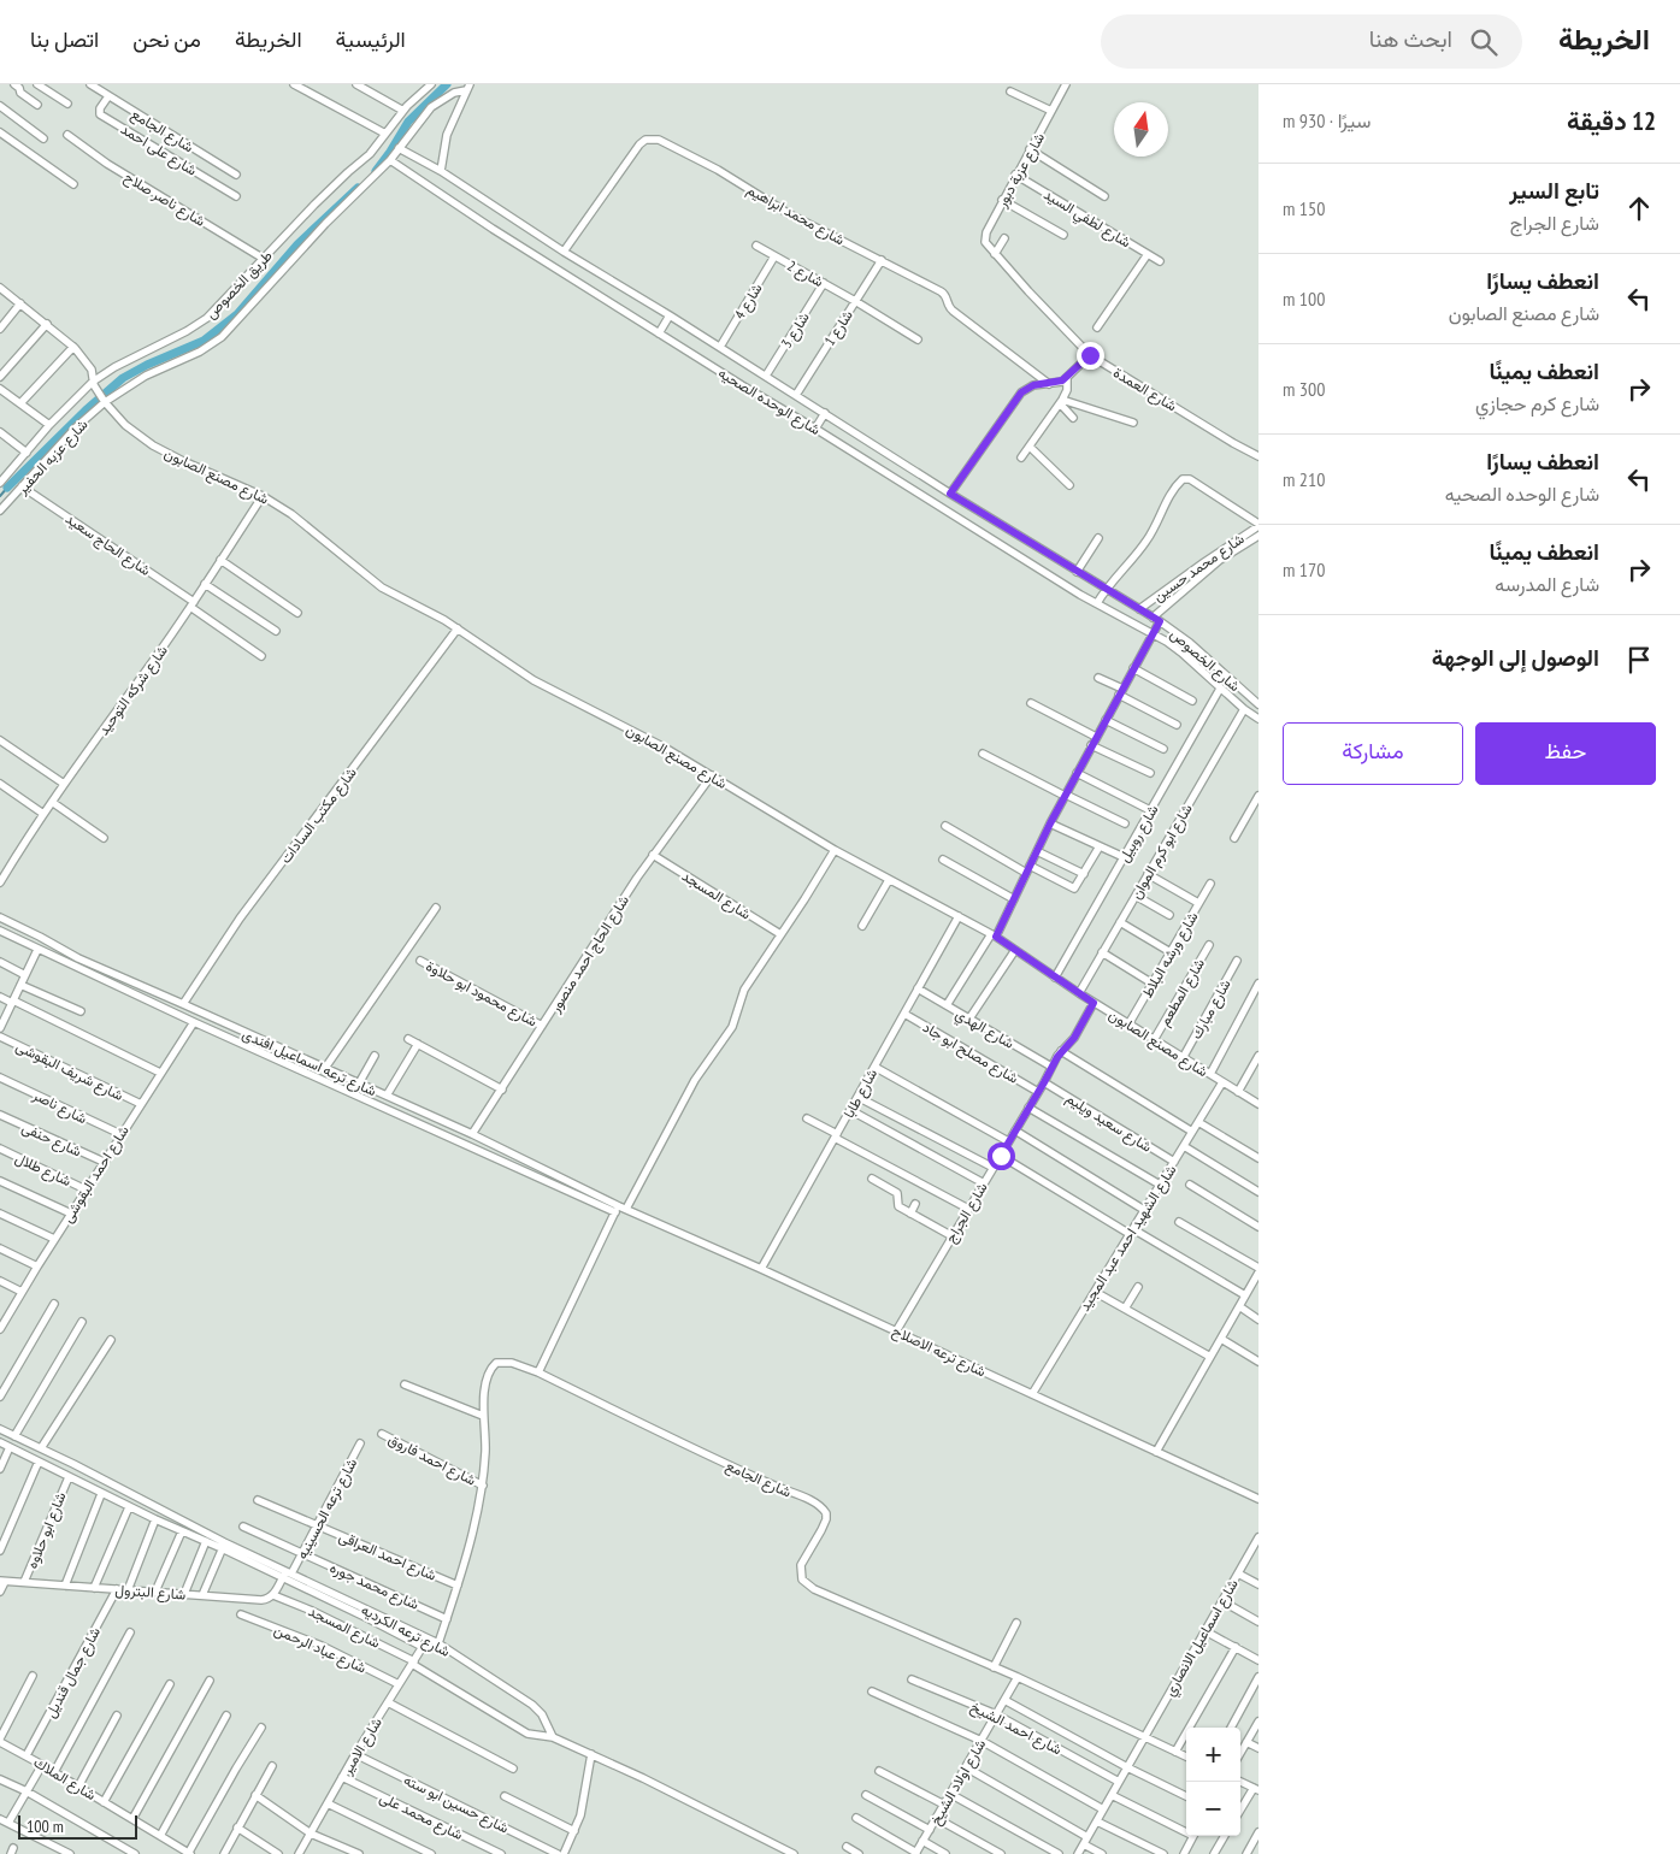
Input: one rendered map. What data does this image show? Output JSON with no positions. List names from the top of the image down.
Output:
{
  "streets": {
    "street": [
      "شارع الجامع",
      "شارع على احمد",
      "شارع عزبة دبور",
      "شارع ناصر صلاح",
      "شارع محمد ابراهيم",
      "شارع لطفي السيد",
      "شارع 2",
      "طريق الخصوص",
      "شارع 4",
      "شارع 1",
      "شارع 3",
      "شارع العمدة",
      "شارع الوحده الصحيه",
      "شارع عزبه الحفير",
      "شارع مصنع الصابون",
      "شارع الحاج سعيد",
      "شارع محمد حسين",
      "شارع الخصوص",
      "شارع شركه التوحيد",
      "شارع مكتب السادات",
      "شارع روبيل",
      "شارع ابو كرم الموان",
      "شارع المسجد",
      "شارع الحاج احمد منصور",
      "شارع ورشه البلاط",
      "شارع المطعم",
      "شارع محمود ابو حلاوة",
      "شارع مبارك",
      "شارع الهدي",
      "شارع مصلح ابو جاد",
      "شارع ترعه اسماعيل افندى",
      "شارع شريف البقوشى",
      "شارع طابا",
      "شارع ناصر",
      "شارع سعيد ويليم",
      "شارع حنفى",
      "شارع طلال",
      "شارع احمد البقوشى",
      "شارع الجراج",
      "شارع الشهيد احمد عبد المجيد",
      "شارع ترعه الاصلاح",
      "شارع احمد فاروق",
      "شارع ترعه الحسينيه",
      "شارع ابو حلاوه",
      "شارع احمد العراقى",
      "شارع محمد جوره",
      "شارع البترول",
      "شارع ترعه الكرديه",
      "شارع اسماعيل الانصاري",
      "شارع عباد الرحمن",
      "شارع جمال قنديل",
      "شارع احمد الشيخ",
      "شارع الامير",
      "شارع الملاك",
      "شارع اولاد الشيخ",
      "شارع حسين ابو سته",
      "شارع محمد على"
    ]
  },
  "crossings": [
    ["شارع الجامع", "شارع على احمد"],
    ["شارع الجامع", "شارع احمد فاروق"],
    ["شارع الجامع", "شارع احمد العراقى"],
    ["شارع الجامع", "شارع محمد جوره"],
    ["شارع الجامع", "شارع ترعه الكرديه"],
    ["شارع الجامع", "شارع اسماعيل الانصاري"],
    ["شارع الجامع", "شارع اولاد الشيخ"],
    ["شارع عزبة دبور", "شارع لطفي السيد"],
    ["شارع عزبة دبور", "شارع العمدة"],
    ["شارع ناصر صلاح", "طريق الخصوص"],
    ["شارع محمد ابراهيم", "شارع 1"],
    ["شارع محمد ابراهيم", "شارع الوحده الصحيه"],
    ["شارع 2", "شارع 4"],
    ["شارع 2", "شارع 1"],
    ["شارع 2", "شارع 3"],
    ["طريق الخصوص", "شارع مصنع الصابون"],
    ["شارع 4", "شارع الوحده الصحيه"],
    ["شارع 1", "شارع الوحده الصحيه"],
    ["شارع 3", "شارع الوحده الصحيه"],
    ["شارع الوحده الصحيه", "شارع عزبه الحفير"],
    ["شارع الوحده الصحيه", "شارع محمد حسين"],
    ["شارع الوحده الصحيه", "شارع الخصوص"],
    ["شارع عزبه الحفير", "شارع مصنع الصابون"],
    ["شارع عزبه الحفير", "شارع الحاج سعيد"],
    ["شارع مصنع الصابون", "شارع شركه التوحيد"],
    ["شارع مصنع الصابون", "شارع مكتب السادات"],
    ["شارع مصنع الصابون", "شارع روبيل"],
    ["شارع مصنع الصابون", "شارع ابو كرم الموان"],
    ["شارع مصنع الصابون", "شارع الحاج احمد منصور"],
    ["شارع مصنع الصابون", "شارع ورشه البلاط"],
    ["شارع مصنع الصابون", "شارع المطعم"],
    ["شارع مصنع الصابون", "شارع مبارك"],
    ["شارع مصنع الصابون", "شارع طابا"],
    ["شارع مصنع الصابون", "شارع الجراج"],
    ["شارع مصنع الصابون", "شارع الشهيد احمد عبد المجيد"],
    ["شارع الحاج سعيد", "شارع شركه التوحيد"],
    ["شارع محمد حسين", "شارع الخصوص"],
    ["شارع الخصوص", "شارع روبيل"],
    ["شارع الخصوص", "شارع ابو كرم الموان"],
    ["شارع مكتب السادات", "شارع ترعه اسماعيل افندى"],
    ["شارع المسجد", "شارع الحاج احمد منصور"],
    ["شارع المسجد", "شارع البترول"],
    ["شارع المسجد", "شارع ترعه الكرديه"],
    ["شارع المسجد", "شارع الامير"],
    ["شارع الحاج احمد منصور", "شارع محمود ابو حلاوة"],
    ["شارع الحاج احمد منصور", "شارع ترعه اسماعيل افندى"],
    ["شارع الهدي", "شارع طابا"],
    ["شارع الهدي", "شارع الجراج"],
    ["شارع مصلح ابو جاد", "شارع طابا"],
    ["شارع مصلح ابو جاد", "شارع الجراج"],
    ["شارع ترعه اسماعيل افندى", "شارع احمد البقوشى"],
    ["شارع ترعه اسماعيل افندى", "شارع ترعه الاصلاح"],
    ["شارع شريف البقوشى", "شارع احمد البقوشى"],
    ["شارع طابا", "شارع ترعه الاصلاح"],
    ["شارع ناصر", "شارع احمد البقوشى"],
    ["شارع سعيد ويليم", "شارع الجراج"],
    ["شارع سعيد ويليم", "شارع الشهيد احمد عبد المجيد"],
    ["شارع حنفى", "شارع احمد البقوشى"],
    ["شارع طلال", "شارع احمد البقوشى"],
    ["شارع الجراج", "شارع ترعه الاصلاح"],
    ["شارع الشهيد احمد عبد المجيد", "شارع ترعه الاصلاح"],
    ["شارع ترعه الحسينيه", "شارع احمد العراقى"],
    ["شارع ترعه الحسينيه", "شارع محمد جوره"],
    ["شارع ترعه الحسينيه", "شارع ترعه الكرديه"],
    ["شارع ابو حلاوه", "شارع البترول"],
    ["شارع ابو حلاوه", "شارع ترعه الكرديه"],
    ["شارع البترول", "شارع جمال قنديل"],
    ["شارع ترعه الكرديه", "شارع الامير"],
    ["شارع اسماعيل الانصاري", "شارع احمد الشيخ"],
    ["شارع عباد الرحمن", "شارع الامير"],
    ["شارع جمال قنديل", "شارع الملاك"],
    ["شارع احمد الشيخ", "شارع اولاد الشيخ"],
    ["شارع الامير", "شارع حسين ابو سته"],
    ["شارع الامير", "شارع محمد على"]
  ],
  "scale_bar": "100 m",
  "north": "top",
  "page": {
    "header": "الخريطة",
    "search": "ابحث هنا",
    "nav": [
      "الرئيسية",
      "الخريطة",
      "من نحن",
      "اتصل بنا"
    ],
    "heading": ["12 دقيقة", "سيرًا · 930 m"],
    "list": [
      ["تابع السير", "شارع الجراج", "150 m"],
      ["انعطف يسارًا", "شارع مصنع الصابون", "100 m"],
      ["انعطف يمينًا", "شارع كرم حجازي", "300 m"],
      ["انعطف يسارًا", "شارع الوحده الصحيه", "210 m"],
      ["انعطف يمينًا", "شارع المدرسه", "170 m"],
      "الوصول إلى الوجهة"
    ],
    "buttons": ["حفظ", "مشاركة"],
    "map_buttons": ["+", "−"],
    "scale": "100 m"
  }
}
